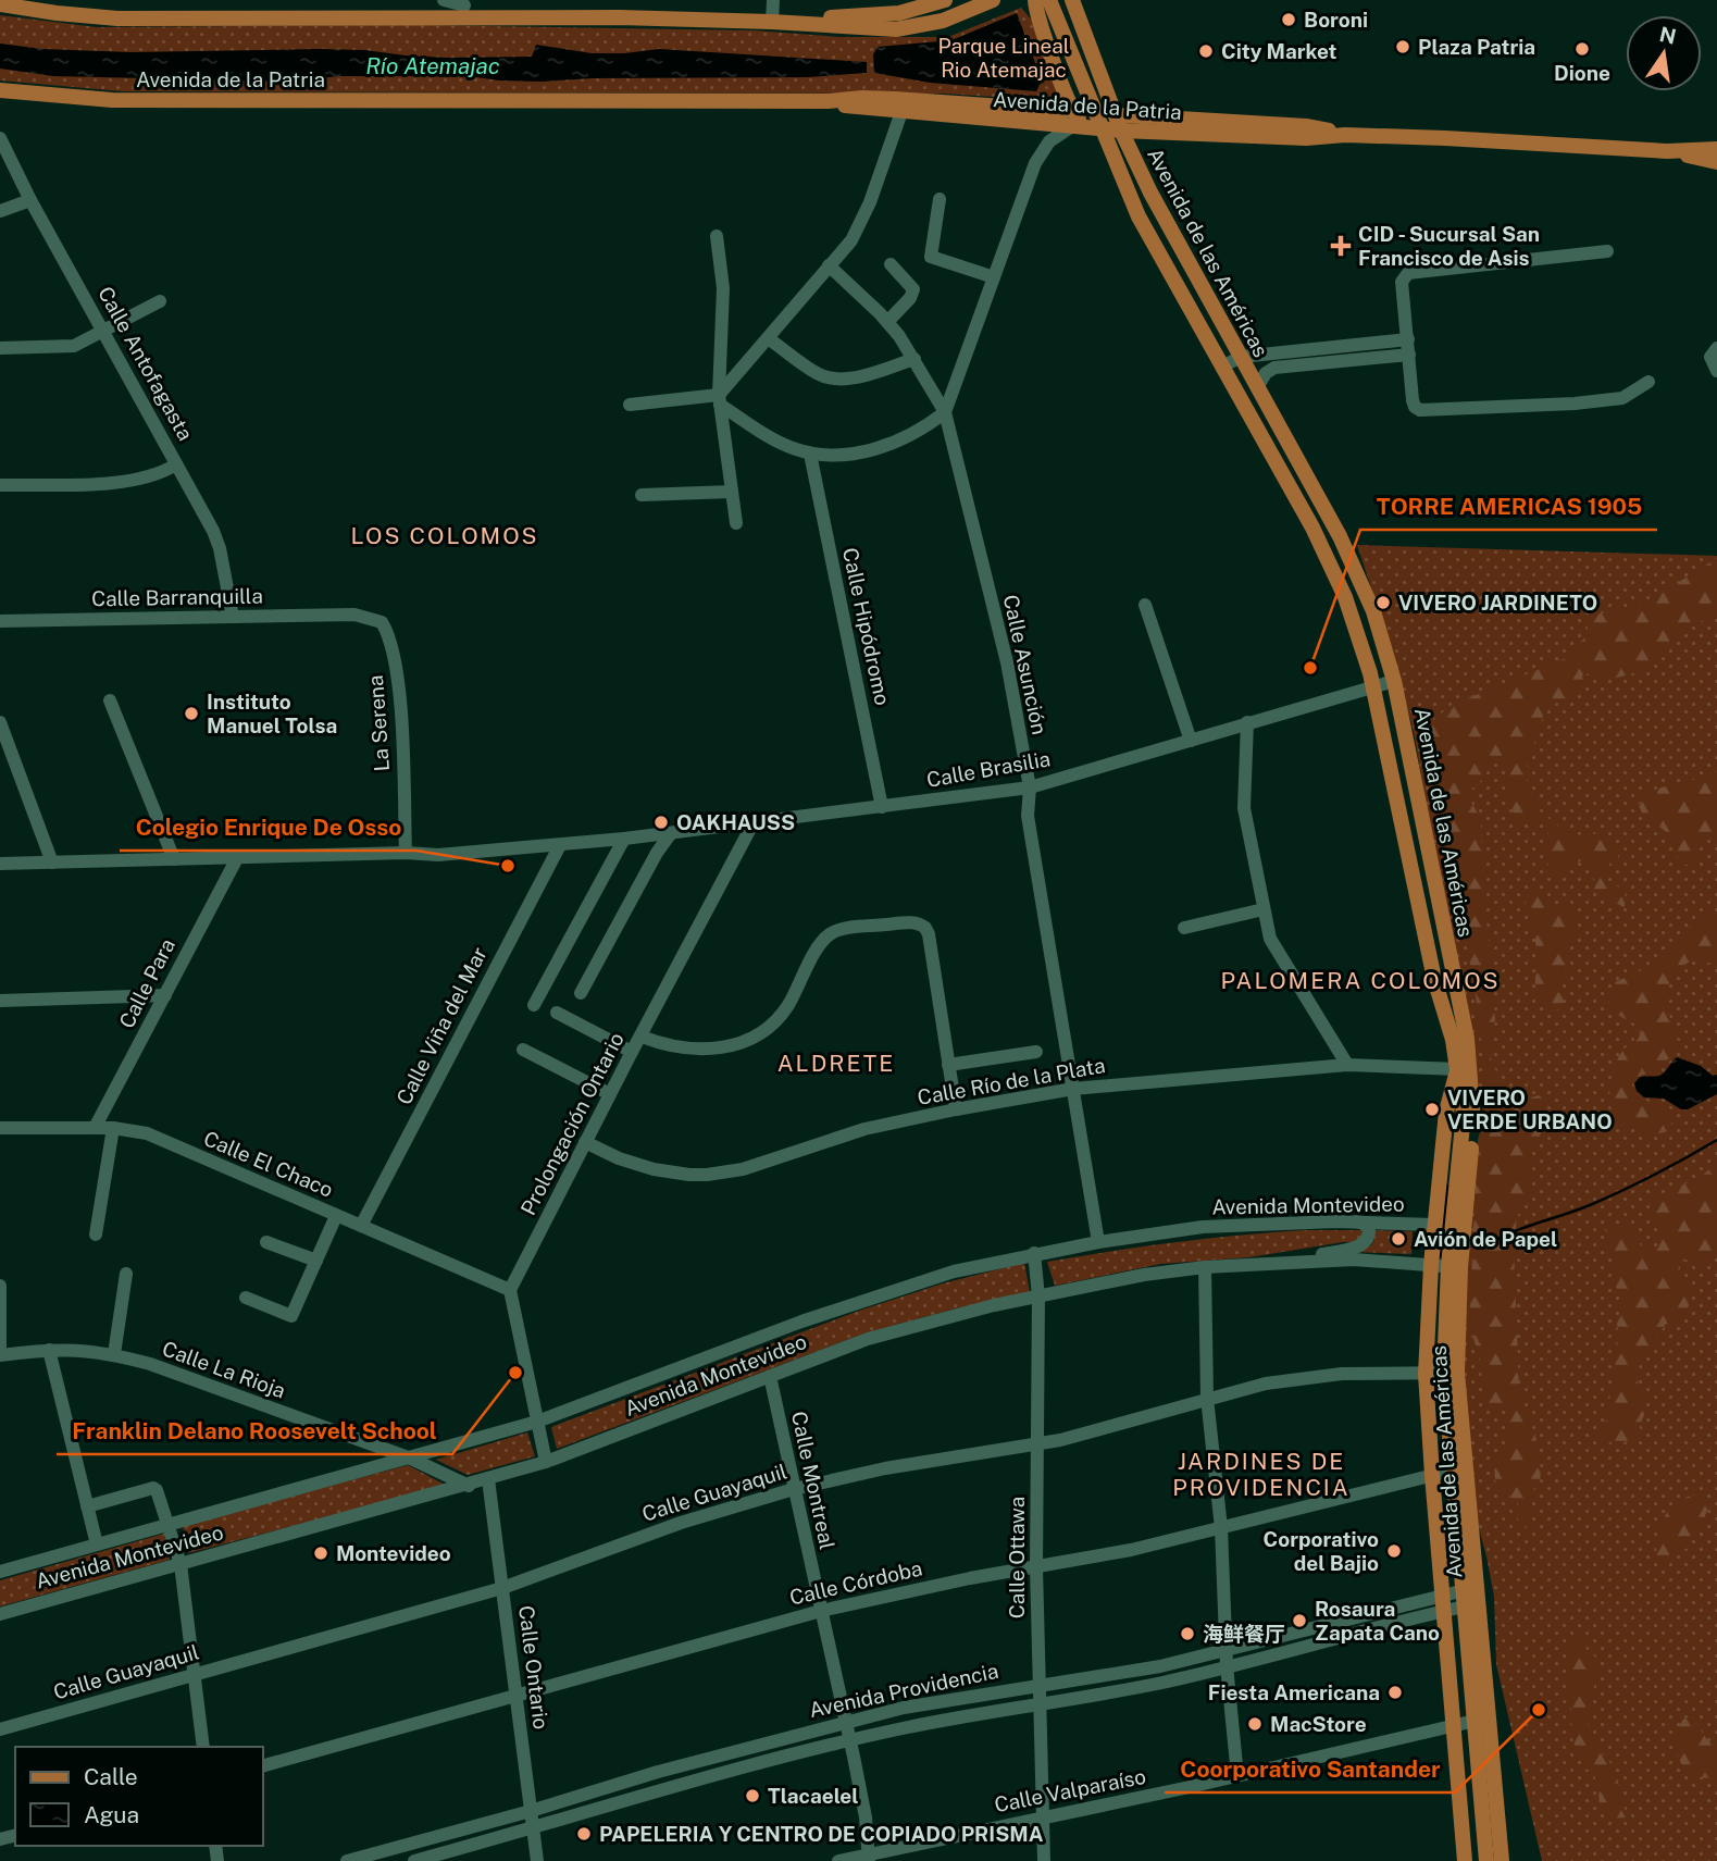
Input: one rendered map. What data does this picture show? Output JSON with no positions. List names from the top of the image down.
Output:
{
  "streets": {
    "main road": ["Avenida de la Patria", "Avenida de las Américas"],
    "street": [
      "Calle Antofagasta",
      "Calle Barranquilla",
      "Calle Hipódromo",
      "Calle Asunción",
      "La Serena",
      "Calle Brasilia",
      "Calle Para",
      "Calle Viña del Mar",
      "Calle Río de la Plata",
      "Prolongación Ontario",
      "Calle El Chaco",
      "Avenida Montevideo",
      "Calle La Rioja",
      "Calle Montreal",
      "Calle Guayaquil",
      "Calle Ottawa",
      "Calle Córdoba",
      "Calle Ontario",
      "Avenida Providencia",
      "Calle Valparaíso"
    ]
  },
  "crossings": [
    ["Avenida de la Patria", "Avenida de las Américas"],
    ["Avenida de las Américas", "Calle Brasilia"],
    ["Avenida de las Américas", "Calle Río de la Plata"],
    ["Avenida de las Américas", "Avenida Montevideo"],
    ["Avenida de las Américas", "Calle Guayaquil"],
    ["Avenida de las Américas", "Calle Córdoba"],
    ["Avenida de las Américas", "Avenida Providencia"],
    ["Avenida de las Américas", "Calle Valparaíso"],
    ["Calle Antofagasta", "Calle Barranquilla"],
    ["Calle Barranquilla", "La Serena"],
    ["Calle Hipódromo", "Calle Brasilia"],
    ["Calle Asunción", "Calle Brasilia"],
    ["Calle Asunción", "Calle Río de la Plata"],
    ["Calle Asunción", "Avenida Montevideo"],
    ["La Serena", "Calle Brasilia"],
    ["Calle Brasilia", "Calle Para"],
    ["Calle Brasilia", "Calle Viña del Mar"],
    ["Calle Brasilia", "Prolongación Ontario"],
    ["Calle Para", "Calle El Chaco"],
    ["Calle Viña del Mar", "Calle El Chaco"],
    ["Calle Río de la Plata", "Prolongación Ontario"],
    ["Prolongación Ontario", "Calle El Chaco"],
    ["Avenida Montevideo", "Calle La Rioja"],
    ["Avenida Montevideo", "Calle Montreal"],
    ["Avenida Montevideo", "Calle Ottawa"],
    ["Avenida Montevideo", "Calle Ontario"],
    ["Calle Montreal", "Calle Guayaquil"],
    ["Calle Montreal", "Calle Córdoba"],
    ["Calle Montreal", "Avenida Providencia"],
    ["Calle Montreal", "Calle Valparaíso"],
    ["Calle Guayaquil", "Calle Ottawa"],
    ["Calle Guayaquil", "Calle Ontario"],
    ["Calle Ottawa", "Calle Córdoba"],
    ["Calle Ottawa", "Avenida Providencia"],
    ["Calle Ottawa", "Calle Valparaíso"],
    ["Calle Córdoba", "Calle Ontario"],
    ["Calle Ontario", "Avenida Providencia"]
  ],
  "districts": [
    "LOS COLOMOS",
    "PALOMERA COLOMOS",
    "ALDRETE",
    "JARDINES DE PROVIDENCIA"
  ],
  "water": ["Río Atemajac"],
  "parks": ["Parque Lineal Rio Atemajac"],
  "places": {
    "other": [
      "Boroni",
      "Plaza Patria",
      "Dione",
      "City Market",
      "VIVERO JARDINETO",
      "TORRE AMERICAS 1905",
      "Instituto Manuel Tolsa",
      "OAKHAUSS",
      "Colegio Enrique De Osso",
      "VIVERO VERDE URBANO",
      "Avión de Papel",
      "Franklin Delano Roosevelt School",
      "Corporativo del Bajio",
      "Montevideo",
      "Rosaura Zapata Cano",
      "海鲜餐厅",
      "Fiesta Americana",
      "Coorporativo Santander",
      "MacStore",
      "Tlacaelel",
      "PAPELERIA Y CENTRO DE COPIADO PRISMA"
    ],
    "health": ["CID - Sucursal San Francisco de Asis"]
  },
  "legend": ["Calle", "Agua"],
  "north": "top"
}
